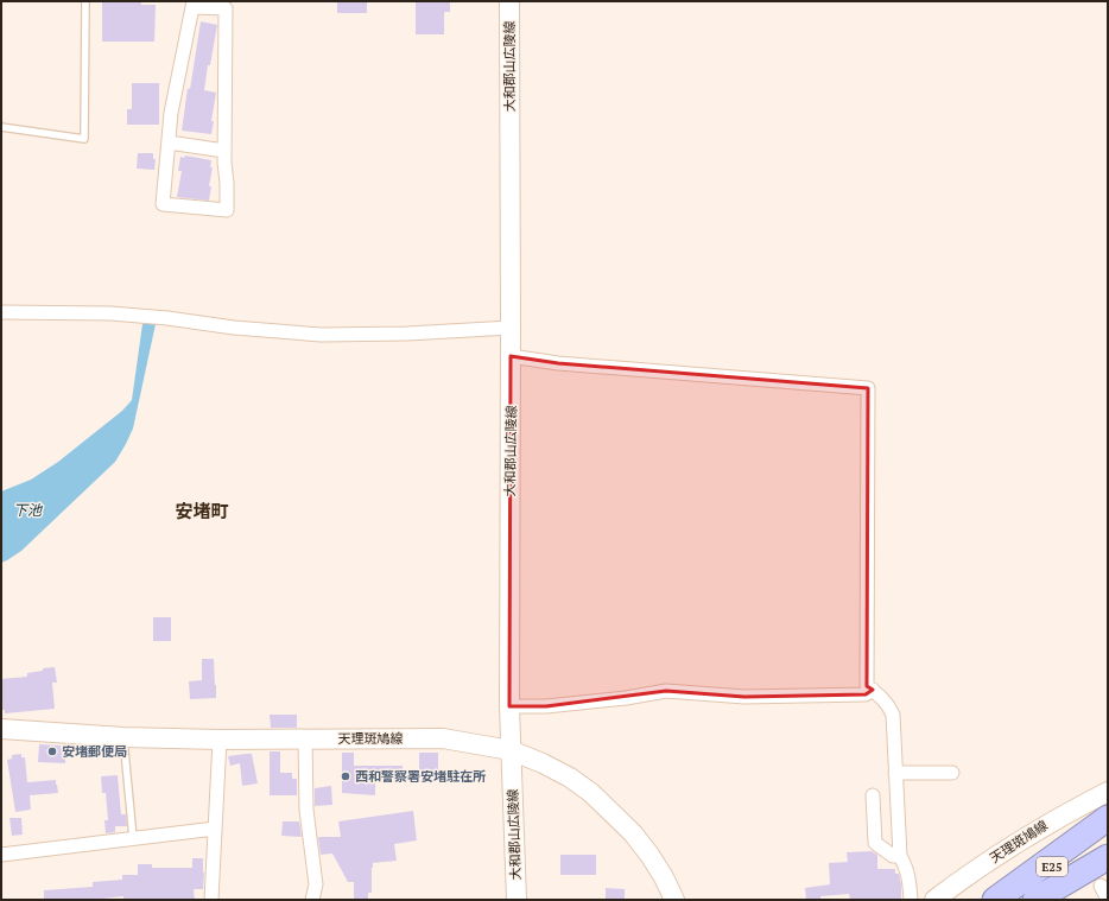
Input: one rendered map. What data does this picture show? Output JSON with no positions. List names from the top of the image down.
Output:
{
  "streets": {
    "highway": ["E25"],
    "main road": ["大和郡山広陵線", "天理斑鳩線"]
  },
  "crossings": [
    ["大和郡山広陵線", "天理斑鳩線"]
  ],
  "districts": ["安堵町"],
  "water": ["下池"],
  "places": ["安堵郵便局", "西和警察署安堵駐在所"]
}
